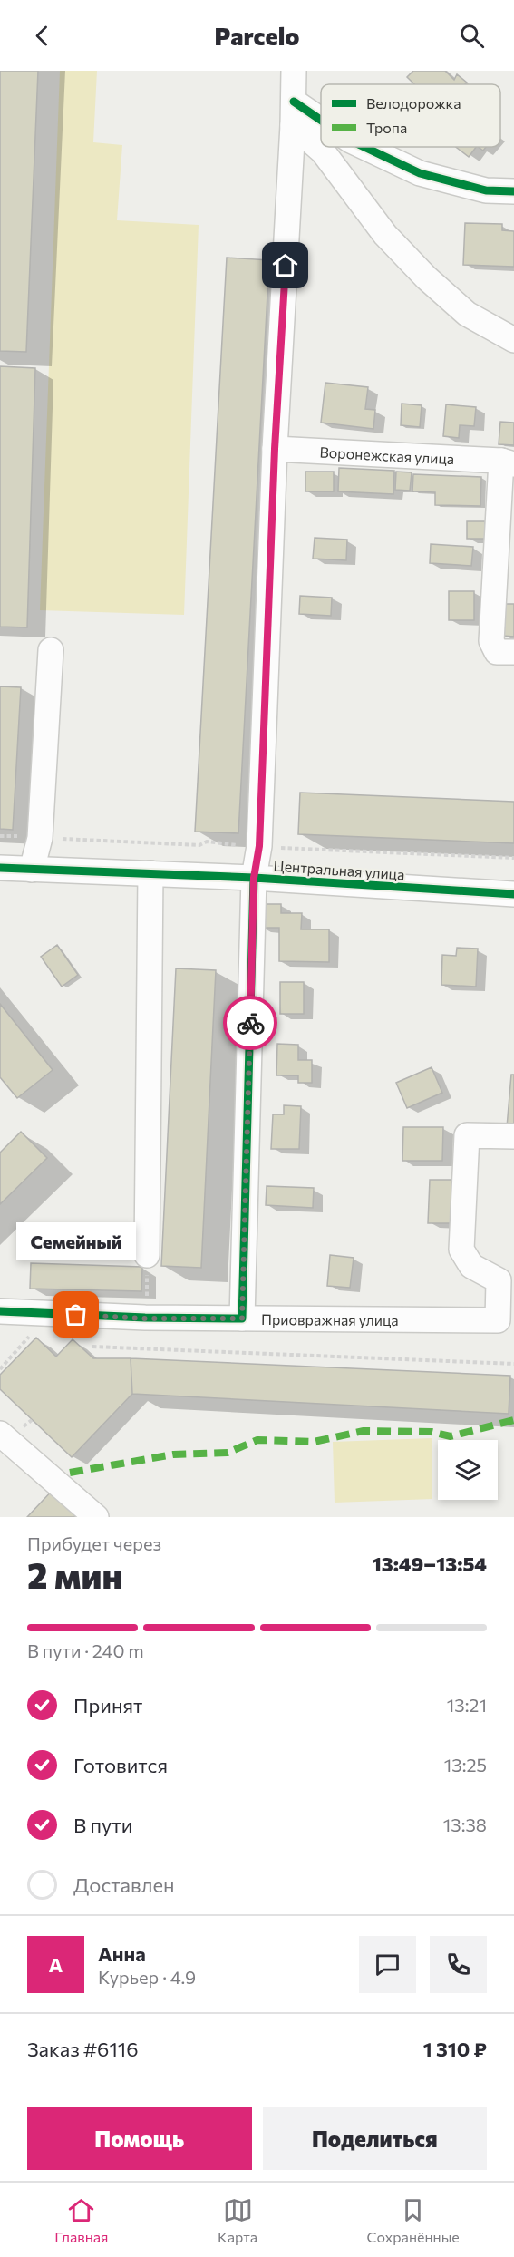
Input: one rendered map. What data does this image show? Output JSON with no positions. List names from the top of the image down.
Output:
{
  "streets": {
    "street": ["Воронежская улица", "Центральная улица", "Приовражная улица"]
  },
  "places": ["Семейный"],
  "legend": ["Велодорожка", "Тропа"],
  "page": {
    "header": "Parcelo",
    "bubble": "Семейный",
    "heading": ["2 мин", "Прибудет через", "13:49–13:54"],
    "panel": [
      "Анна",
      "Курьер · 4.9",
      "Заказ #6116",
      "1 310 ₽"
    ],
    "bar": "В пути · 240 m",
    "list": [
      ["Принят", "13:21"],
      ["Готовится", "13:25"],
      ["В пути", "13:38"],
      "Доставлен"
    ],
    "round": "А",
    "buttons": ["Помощь", "Поделиться"],
    "tabs": ["Главная", "Карта", "Сохранённые"]
  }
}
